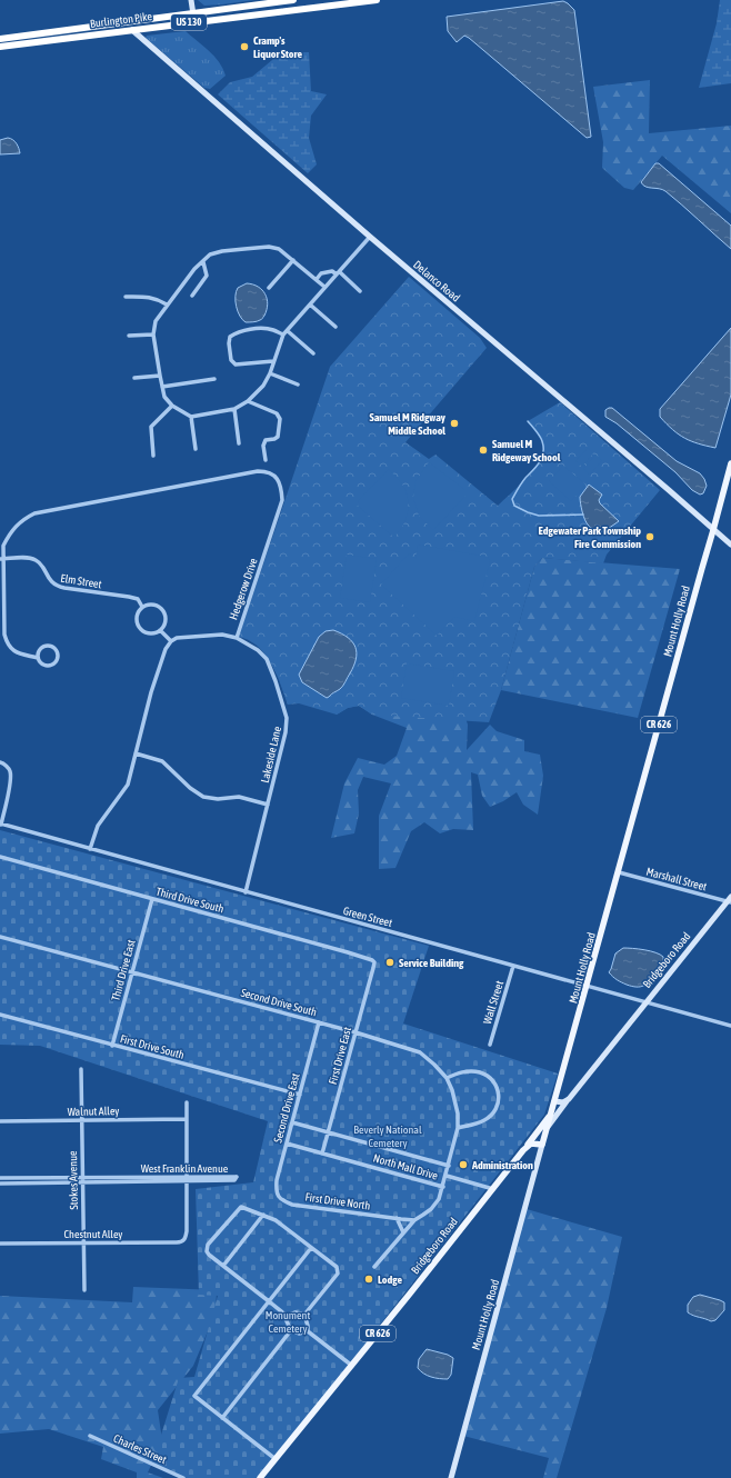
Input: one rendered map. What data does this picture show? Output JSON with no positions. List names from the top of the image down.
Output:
{
  "streets": {
    "highway": ["Burlington Pike", "US 130"],
    "main road": ["Mount Holly Road", "CR 626", "Bridgeboro Road"],
    "street": [
      "Delanco Road",
      "Elm Street",
      "Hedgerow Drive",
      "Lakeside Lane",
      "Marshall Street",
      "Third Drive South",
      "Green Street",
      "Third Drive East",
      "Second Drive South",
      "Wall Street",
      "First Drive South",
      "First Drive East",
      "Second Drive East",
      "Walnut Alley",
      "North Mall Drive",
      "West Franklin Avenue",
      "Stokes Avenue",
      "First Drive North",
      "Chestnut Alley",
      "Charles Street"
    ]
  },
  "crossings": [
    ["Burlington Pike", "Delanco Road"],
    ["Delanco Road", "Mount Holly Road"],
    ["Elm Street", "Hedgerow Drive"],
    ["Hedgerow Drive", "Lakeside Lane"],
    ["Mount Holly Road", "Marshall Street"],
    ["Mount Holly Road", "Green Street"],
    ["Mount Holly Road", "Bridgeboro Road"],
    ["Lakeside Lane", "Green Street"],
    ["Marshall Street", "Bridgeboro Road"],
    ["Third Drive South", "Third Drive East"],
    ["Third Drive South", "First Drive East"],
    ["Green Street", "Bridgeboro Road"],
    ["Green Street", "Wall Street"],
    ["Third Drive East", "Second Drive South"],
    ["Third Drive East", "First Drive South"],
    ["Second Drive South", "First Drive East"],
    ["Second Drive South", "Second Drive East"],
    ["First Drive South", "Second Drive East"],
    ["First Drive East", "North Mall Drive"],
    ["Second Drive East", "North Mall Drive"],
    ["Second Drive East", "First Drive North"],
    ["Walnut Alley", "Stokes Avenue"],
    ["West Franklin Avenue", "Stokes Avenue"],
    ["West Franklin Avenue", "Chestnut Alley"],
    ["Stokes Avenue", "Chestnut Alley"]
  ],
  "parks": ["Beverly National Cemetery", "Monument Cemetery"],
  "places": [
    "Cramp's Liquor Store",
    "Samuel M Ridgway Middle School",
    "Samuel M Ridgeway School",
    "Edgewater Park Township Fire Commission",
    "Service Building",
    "Administration",
    "Lodge"
  ]
}
